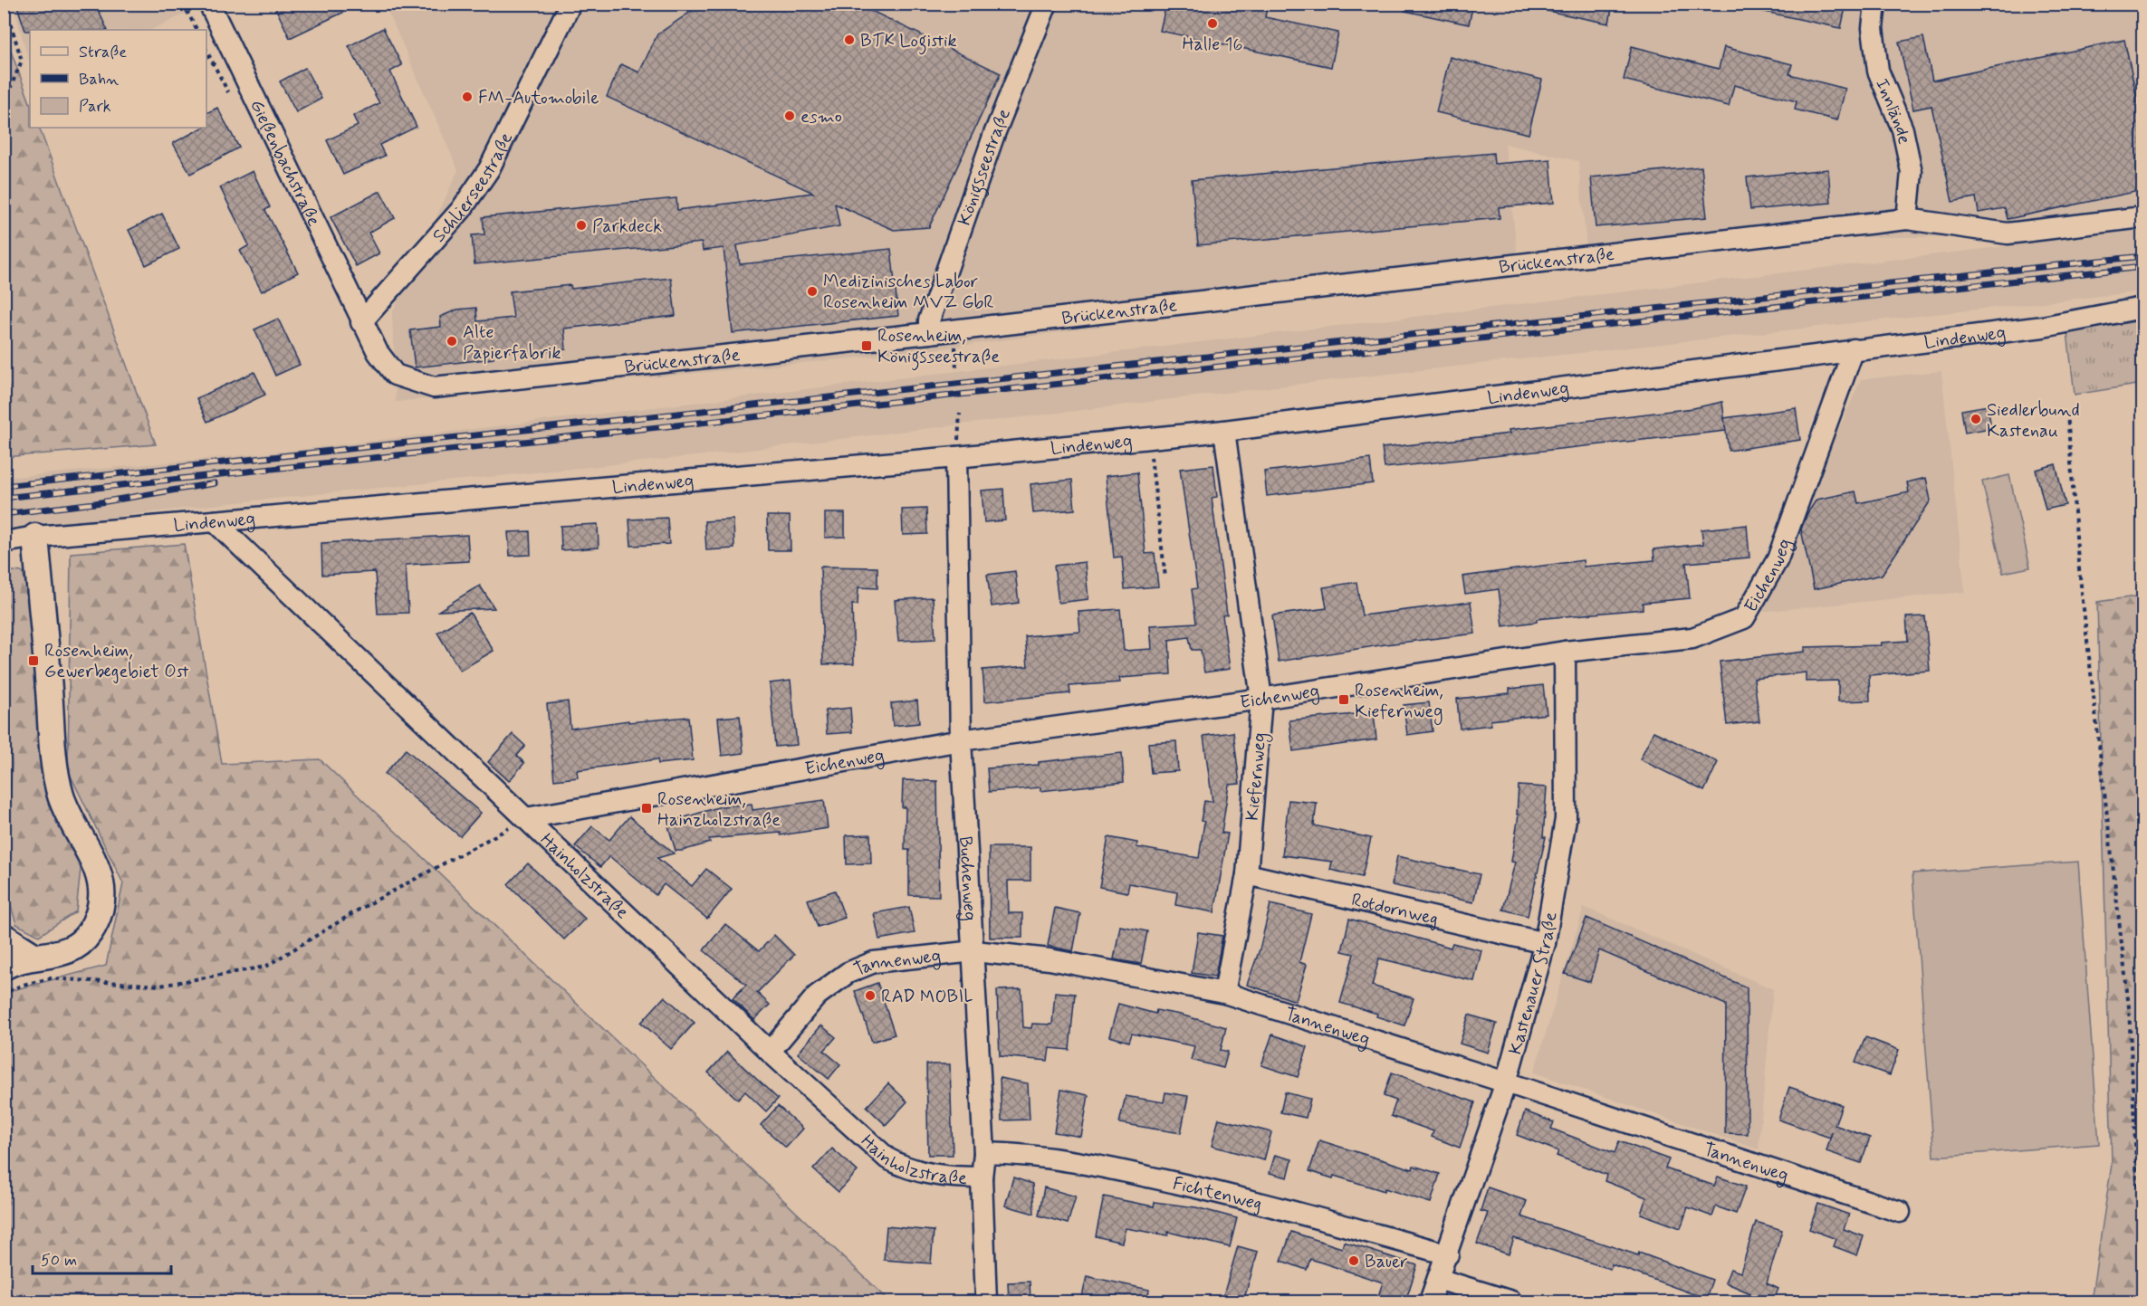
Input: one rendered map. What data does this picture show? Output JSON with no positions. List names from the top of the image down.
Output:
{
  "streets": {
    "street": [
      "Innlände",
      "Gießenbachstraße",
      "Königsseestraße",
      "Schlierseestraße",
      "Brückenstraße",
      "Lindenweg",
      "Eichenweg",
      "Kiefernweg",
      "Hainholzstraße",
      "Buchenweg",
      "Rotdornweg",
      "Tannenweg",
      "Kastenauer Straße",
      "Fichtenweg"
    ]
  },
  "crossings": [
    ["Innlände", "Brückenstraße"],
    ["Gießenbachstraße", "Schlierseestraße"],
    ["Gießenbachstraße", "Brückenstraße"],
    ["Königsseestraße", "Brückenstraße"],
    ["Schlierseestraße", "Brückenstraße"],
    ["Lindenweg", "Eichenweg"],
    ["Lindenweg", "Kiefernweg"],
    ["Lindenweg", "Hainholzstraße"],
    ["Lindenweg", "Buchenweg"],
    ["Eichenweg", "Kiefernweg"],
    ["Eichenweg", "Hainholzstraße"],
    ["Eichenweg", "Buchenweg"],
    ["Eichenweg", "Kastenauer Straße"],
    ["Kiefernweg", "Rotdornweg"],
    ["Kiefernweg", "Tannenweg"],
    ["Hainholzstraße", "Buchenweg"],
    ["Hainholzstraße", "Tannenweg"],
    ["Buchenweg", "Tannenweg"],
    ["Buchenweg", "Fichtenweg"],
    ["Rotdornweg", "Kastenauer Straße"],
    ["Tannenweg", "Kastenauer Straße"],
    ["Kastenauer Straße", "Fichtenweg"]
  ],
  "places": {
    "other": [
      "Halle 16",
      "BTK Logistik",
      "FM-Automobile",
      "esmo",
      "Parkdeck",
      "Medizinisches Labor Rosenheim MVZ GbR",
      "Alte Papierfabrik",
      "Siedlerbund Kastenau",
      "RAD MOBIL",
      "Bauer"
    ],
    "transit": [
      "Rosenheim, Königsseestraße",
      "Rosenheim, Gewerbegebiet Ost",
      "Rosenheim, Kiefernweg",
      "Rosenheim, Hainzholzstraße"
    ]
  },
  "legend": ["Straße", "Bahn", "Park"],
  "scale_bar": "50 m"
}
